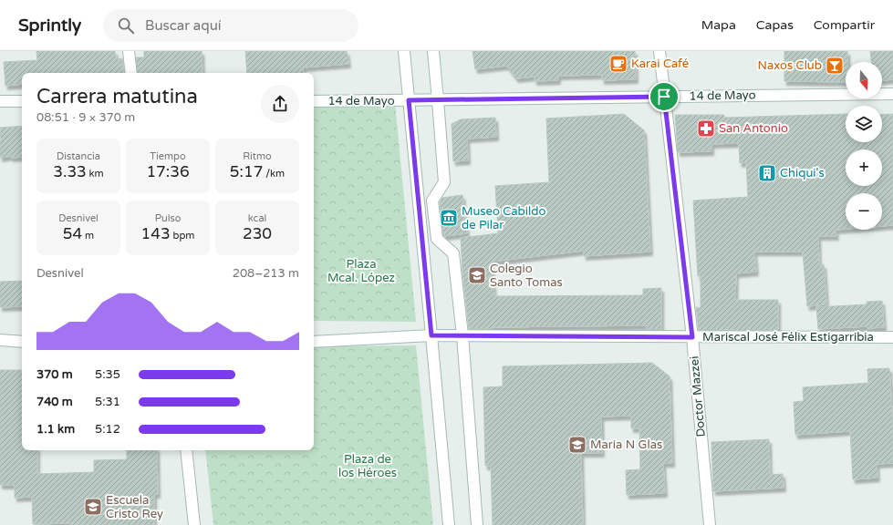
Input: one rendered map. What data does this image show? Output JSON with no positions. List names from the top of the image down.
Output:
{
  "streets": {
    "main road": ["14 de Mayo", "Mariscal José Félix Estigarribia", "Doctor Mazzei"]
  },
  "crossings": [
    ["14 de Mayo", "Doctor Mazzei"],
    ["Mariscal José Félix Estigarribia", "Doctor Mazzei"]
  ],
  "parks": ["Plaza Mcal. López", "Plaza de los Héroes"],
  "places": {
    "cafe": ["Karai Café"],
    "bar": ["Naxos Club"],
    "pharmacy": ["San Antonio"],
    "building": ["Chiqui's"],
    "museum": ["Museo Cabildo de Pilar"],
    "school or university": ["Colegio Santo Tomas", "Maria N Glas", "Escuela Cristo Rey"]
  },
  "north": "bottom",
  "page": {
    "header": "Sprintly",
    "search": "Buscar aquí",
    "nav": ["Mapa", "Capas", "Compartir"],
    "map_buttons": ["+", "−"],
    "heading": ["Carrera matutina", "08:51 · 9 × 370 m"],
    "stats": [
      ["Distancia", "3.33 km"],
      ["Tiempo", "17:36"],
      ["Ritmo", "5:17 /km"],
      ["Desnivel", "54 m"],
      ["Pulso", "143 bpm"],
      ["kcal", "230"]
    ],
    "chart": ["Desnivel", "208–213 m"],
    "list": [
      {
        "name": "370 m",
        "note": "5:35"
      },
      {
        "name": "740 m",
        "note": "5:31"
      },
      {
        "name": "1.1 km",
        "note": "5:12"
      }
    ]
  }
}
